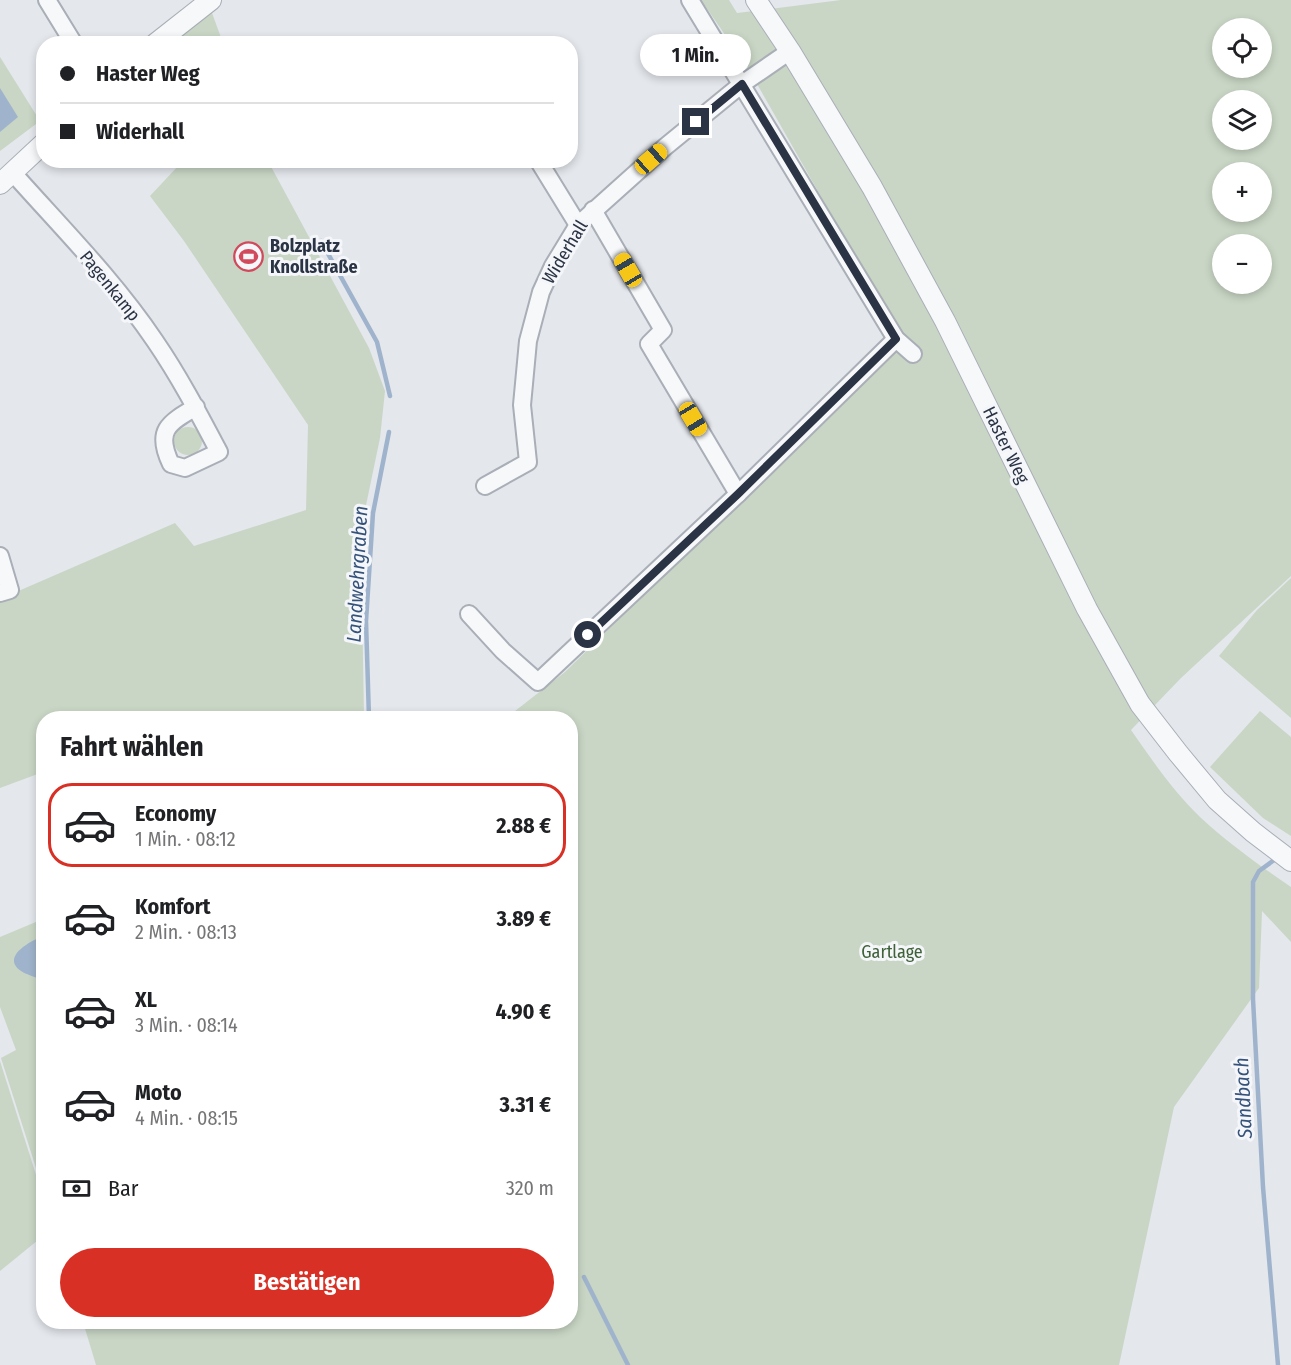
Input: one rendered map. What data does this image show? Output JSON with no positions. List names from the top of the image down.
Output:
{
  "streets": {
    "street": ["Widerhall", "Pagenkamp", "Haster Weg"]
  },
  "crossings": [
    ["Widerhall", "Haster Weg"]
  ],
  "water": ["Landwehrgraben", "Sandbach"],
  "parks": ["Gartlage"],
  "places": {
    "sports": ["Bolzplatz Knollstraße"]
  },
  "page": {
    "map_buttons": ["+", "−"],
    "bubble": "1 Min.",
    "banner": ["Haster Weg", "Widerhall"],
    "heading": "Fahrt wählen",
    "list": [
      {
        "name": "Economy",
        "note": "1 Min. · 08:12",
        "value": "2.88 €"
      },
      {
        "name": "Komfort",
        "note": "2 Min. · 08:13",
        "value": "3.89 €"
      },
      {
        "name": "XL",
        "note": "3 Min. · 08:14",
        "value": "4.90 €"
      },
      {
        "name": "Moto",
        "note": "4 Min. · 08:15",
        "value": "3.31 €"
      }
    ],
    "pay": ["Bar", "320 m"],
    "buttons": "Bestätigen"
  }
}
